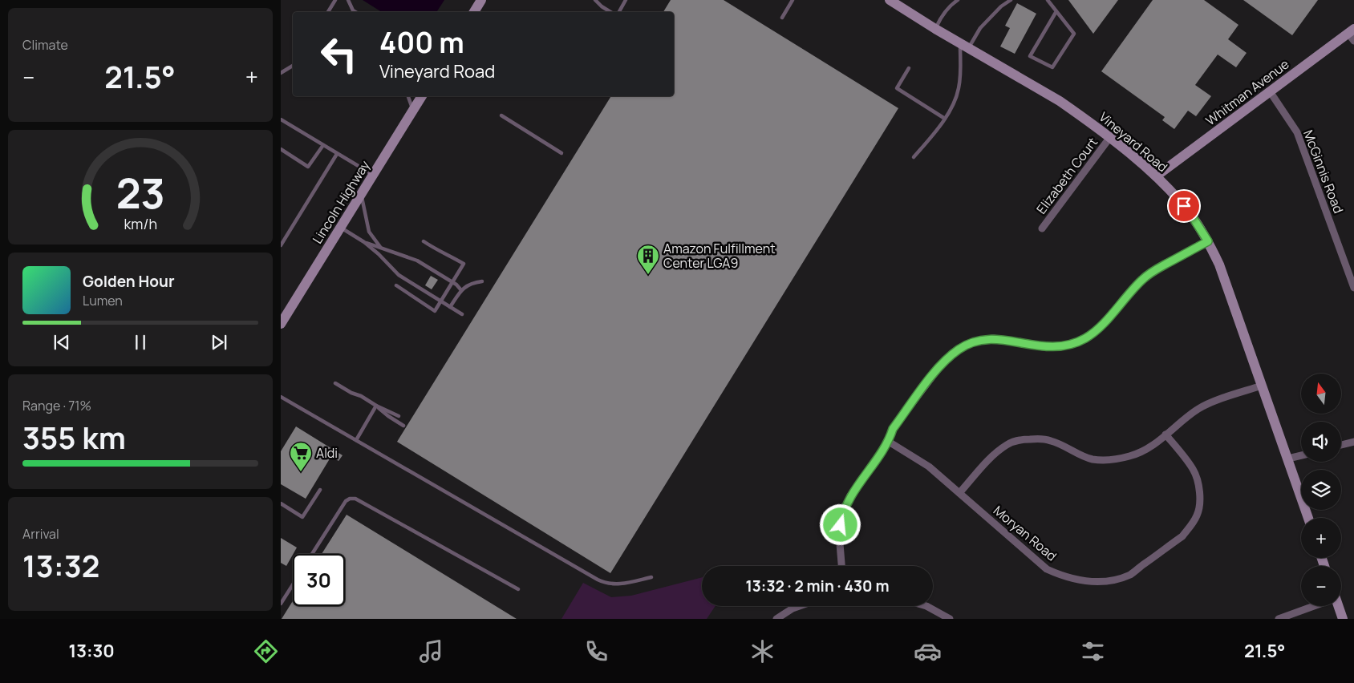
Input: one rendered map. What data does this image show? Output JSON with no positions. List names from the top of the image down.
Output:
{
  "streets": {
    "street": [
      "Whitman Avenue",
      "Vineyard Road",
      "McGinnis Road",
      "Elizabeth Court",
      "Lincoln Highway",
      "Moryan Road"
    ]
  },
  "crossings": [
    ["Whitman Avenue", "Vineyard Road"],
    ["Whitman Avenue", "McGinnis Road"],
    ["Vineyard Road", "Elizabeth Court"]
  ],
  "places": {
    "building": ["Amazon Fulfillment Center LGA9"],
    "supermarket": ["Aldi"]
  },
  "north": "top",
  "page": {
    "tile": [
      "Climate",
      ["Range · 71%", "355 km"],
      ["Arrival", "13:32"]
    ],
    "turn": ["400 m", "Vineyard Road"],
    "heat": ["−", "21.5°", "+"],
    "song": ["Golden Hour", "Lumen"],
    "map_buttons": ["+", "−"],
    "limit": "30",
    "trip": "13:32 · 2 min · 430 m",
    "tabs": ["13:30", "21.5°"],
    "gauge": ["23", "km/h"]
  }
}
